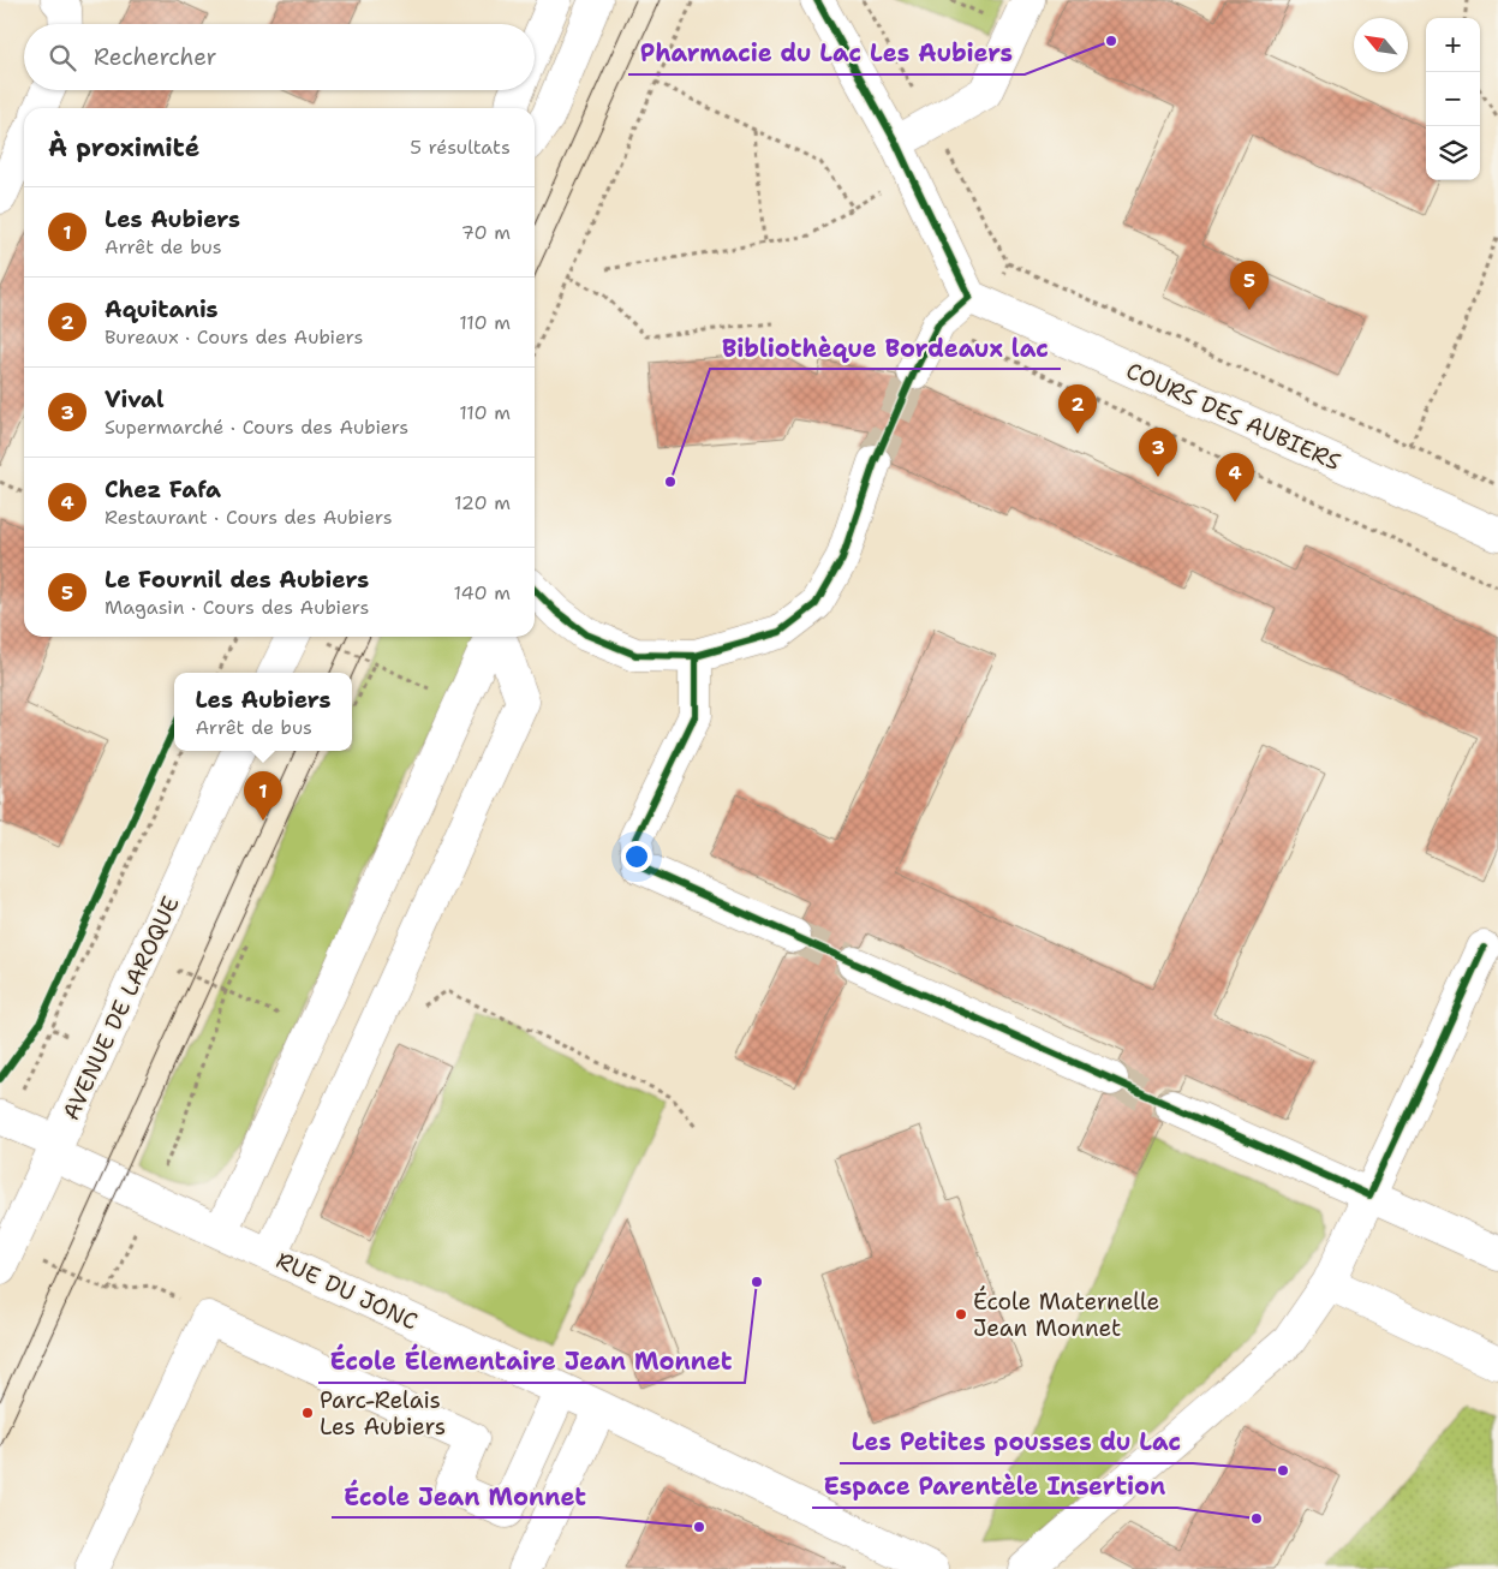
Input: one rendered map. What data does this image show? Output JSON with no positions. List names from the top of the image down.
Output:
{
  "streets": {
    "street": ["COURS DES AUBIERS", "AVENUE DE LAROQUE", "RUE DU JONC"]
  },
  "crossings": [
    ["AVENUE DE LAROQUE", "RUE DU JONC"]
  ],
  "places": [
    "Pharmacie du Lac Les Aubiers",
    "Bibliothèque Bordeaux lac",
    "École Élementaire Jean Monnet",
    "École Maternelle Jean Monnet",
    "Parc-Relais Les Aubiers",
    "Les Petites pousses du Lac",
    "Espace Parentèle Insertion",
    "École Jean Monnet"
  ],
  "north": "top left",
  "page": {
    "map_buttons": ["+", "−"],
    "search": "Rechercher",
    "heading": ["À proximité", "5 résultats"],
    "list": [
      {
        "mark": "1",
        "name": "Les Aubiers",
        "note": "Arrêt de bus",
        "value": "70 m"
      },
      {
        "mark": "2",
        "name": "Aquitanis",
        "note": "Bureaux · Cours des Aubiers",
        "value": "110 m"
      },
      {
        "mark": "3",
        "name": "Vival",
        "note": "Supermarché · Cours des Aubiers",
        "value": "110 m"
      },
      {
        "mark": "4",
        "name": "Chez Fafa",
        "note": "Restaurant · Cours des Aubiers",
        "value": "120 m"
      },
      {
        "mark": "5",
        "name": "Le Fournil des Aubiers",
        "note": "Magasin · Cours des Aubiers",
        "value": "140 m"
      }
    ],
    "pins": [
      "5",
      "2",
      "3",
      "4",
      "1"
    ],
    "popup": ["Les Aubiers", "Arrêt de bus"]
  }
}
